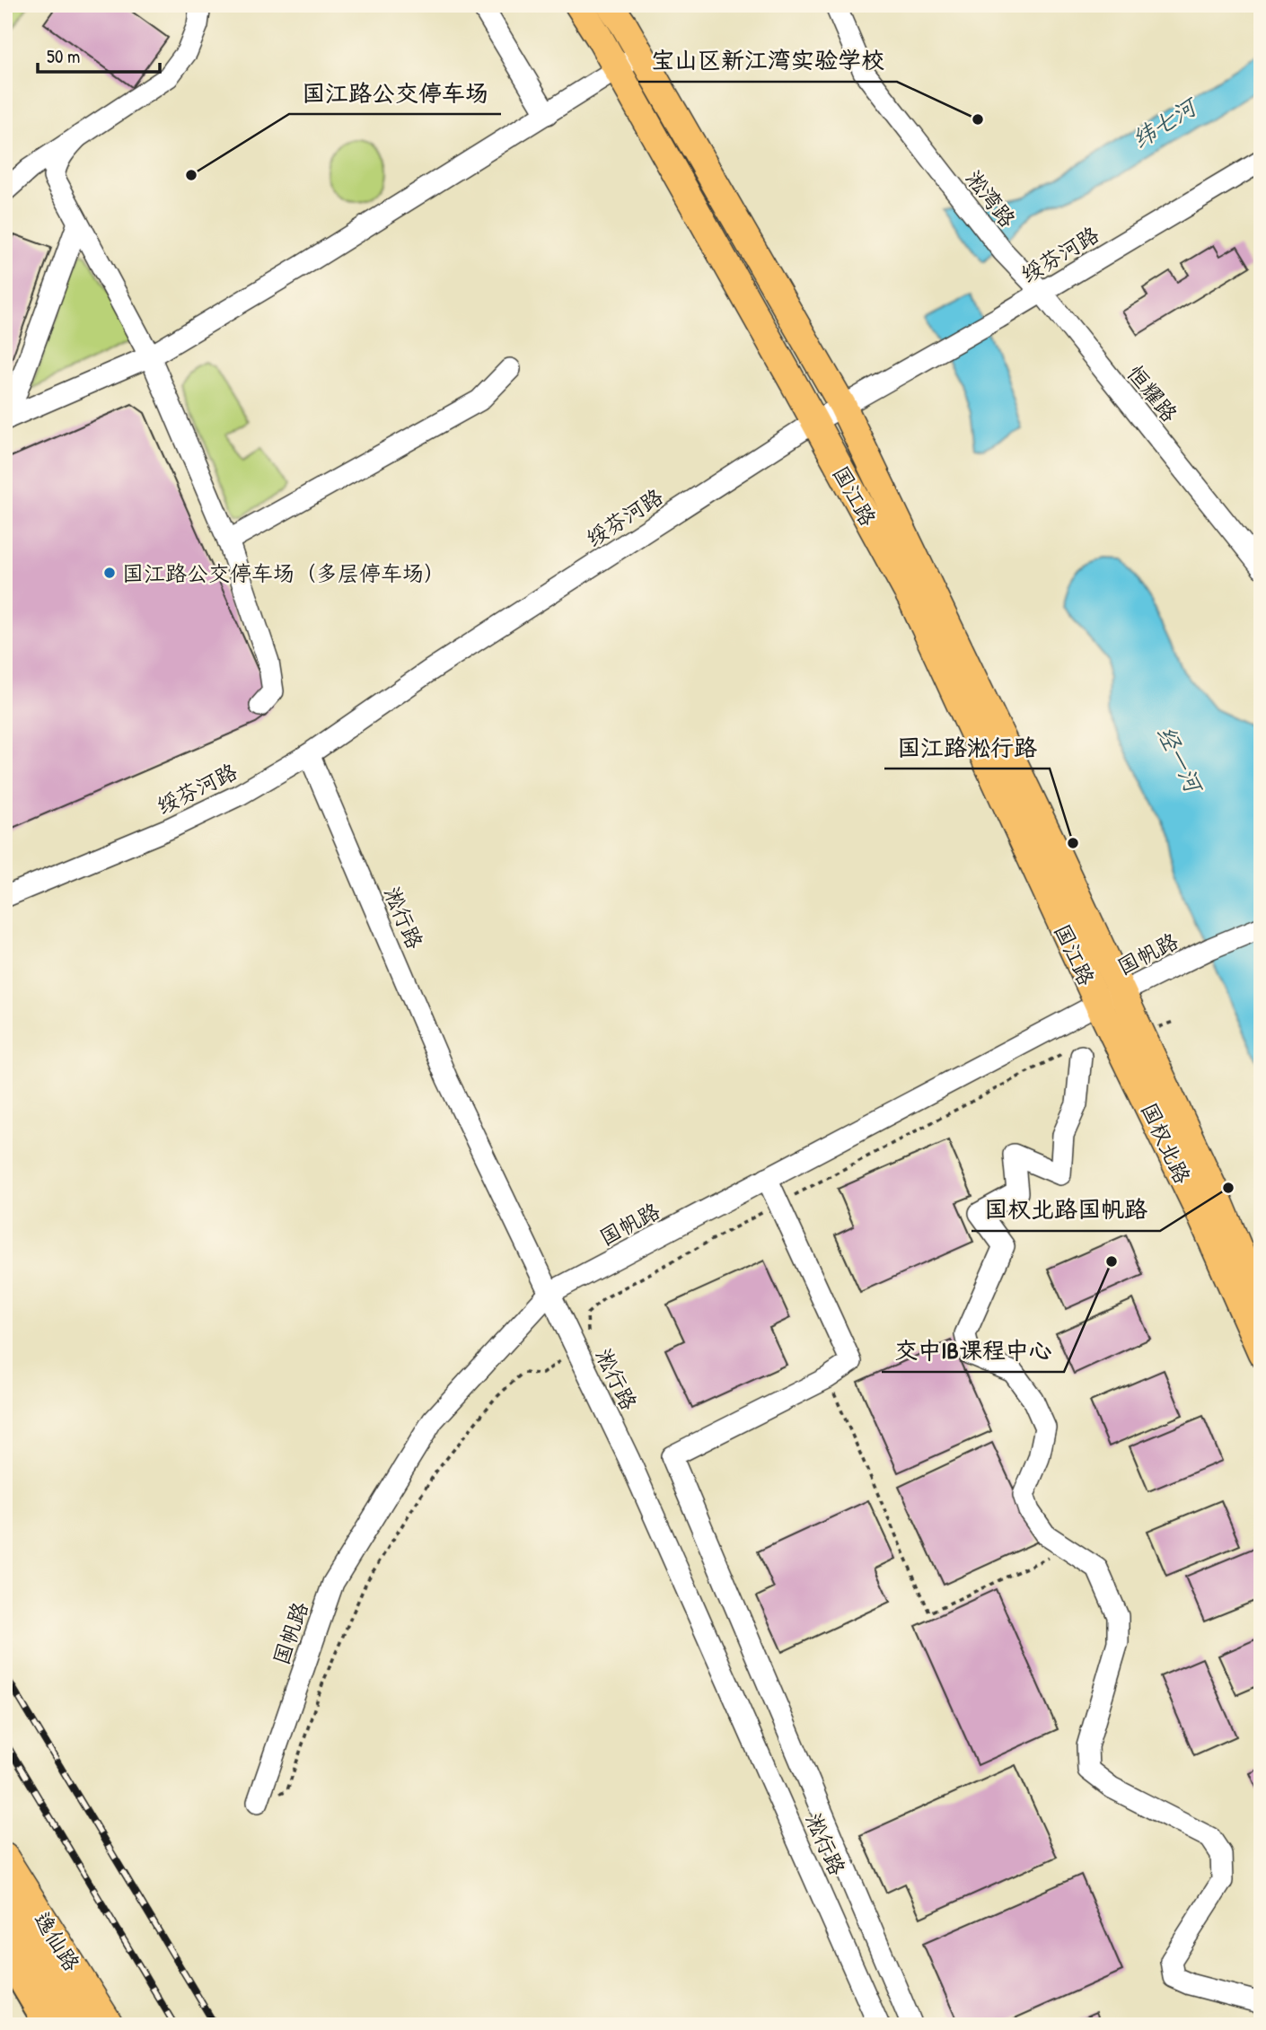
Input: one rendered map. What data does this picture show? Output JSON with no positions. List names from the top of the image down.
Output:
{
  "streets": {
    "main road": ["国江路", "国权北路", "逸仙路"],
    "street": [
      "淞湾路",
      "绥芬河路",
      "恒耀路",
      "淞行路",
      "国帆路"
    ]
  },
  "crossings": [
    ["淞湾路", "恒耀路"],
    ["绥芬河路", "恒耀路"],
    ["绥芬河路", "国江路"],
    ["绥芬河路", "淞行路"],
    ["国江路", "国帆路"],
    ["国江路", "国权北路"],
    ["淞行路", "国帆路"],
    ["国帆路", "国权北路"]
  ],
  "water": ["纬七河", "经一河"],
  "places": [
    "宝山区新江湾实验学校",
    "国江路公交停车场",
    "国江路公交停车场（多层停车场）",
    "国江路淞行路",
    "国权北路国帆路",
    "交中IB课程中心"
  ],
  "scale_bar": "50 m"
}
